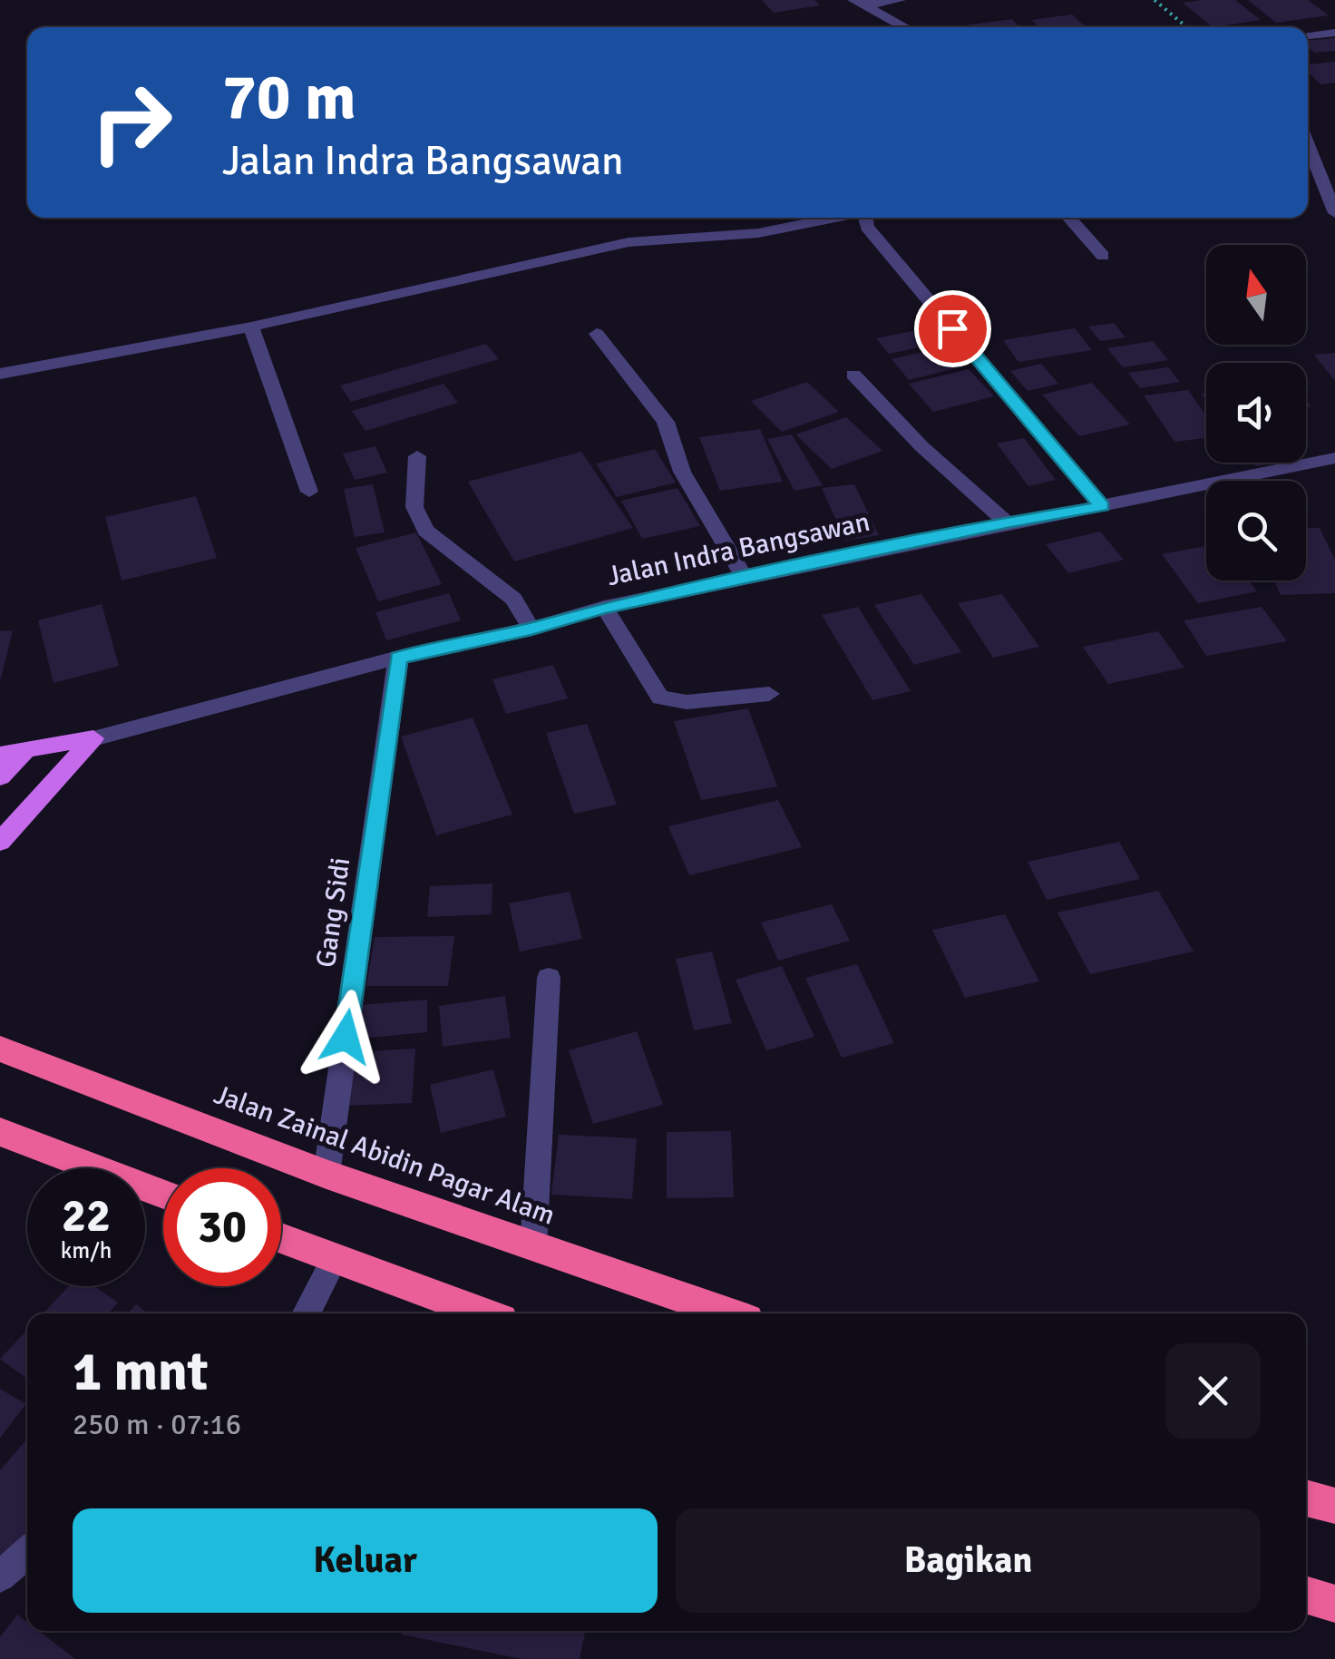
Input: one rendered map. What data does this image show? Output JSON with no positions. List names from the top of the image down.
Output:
{
  "streets": {
    "highway": ["Jalan Zainal Abidin Pagar Alam"],
    "main road": ["Jalan Indra Bangsawan"],
    "street": ["Gang Sidi"]
  },
  "crossings": [
    ["Jalan Indra Bangsawan", "Gang Sidi"],
    ["Gang Sidi", "Jalan Zainal Abidin Pagar Alam"]
  ],
  "north": "top",
  "page": {
    "turn": ["70 m", "Jalan Indra Bangsawan"],
    "speed": "22 km/h",
    "limit": "30",
    "heading": ["1 mnt", "250 m · 07:16"],
    "buttons": ["Keluar", "Bagikan"]
  }
}
